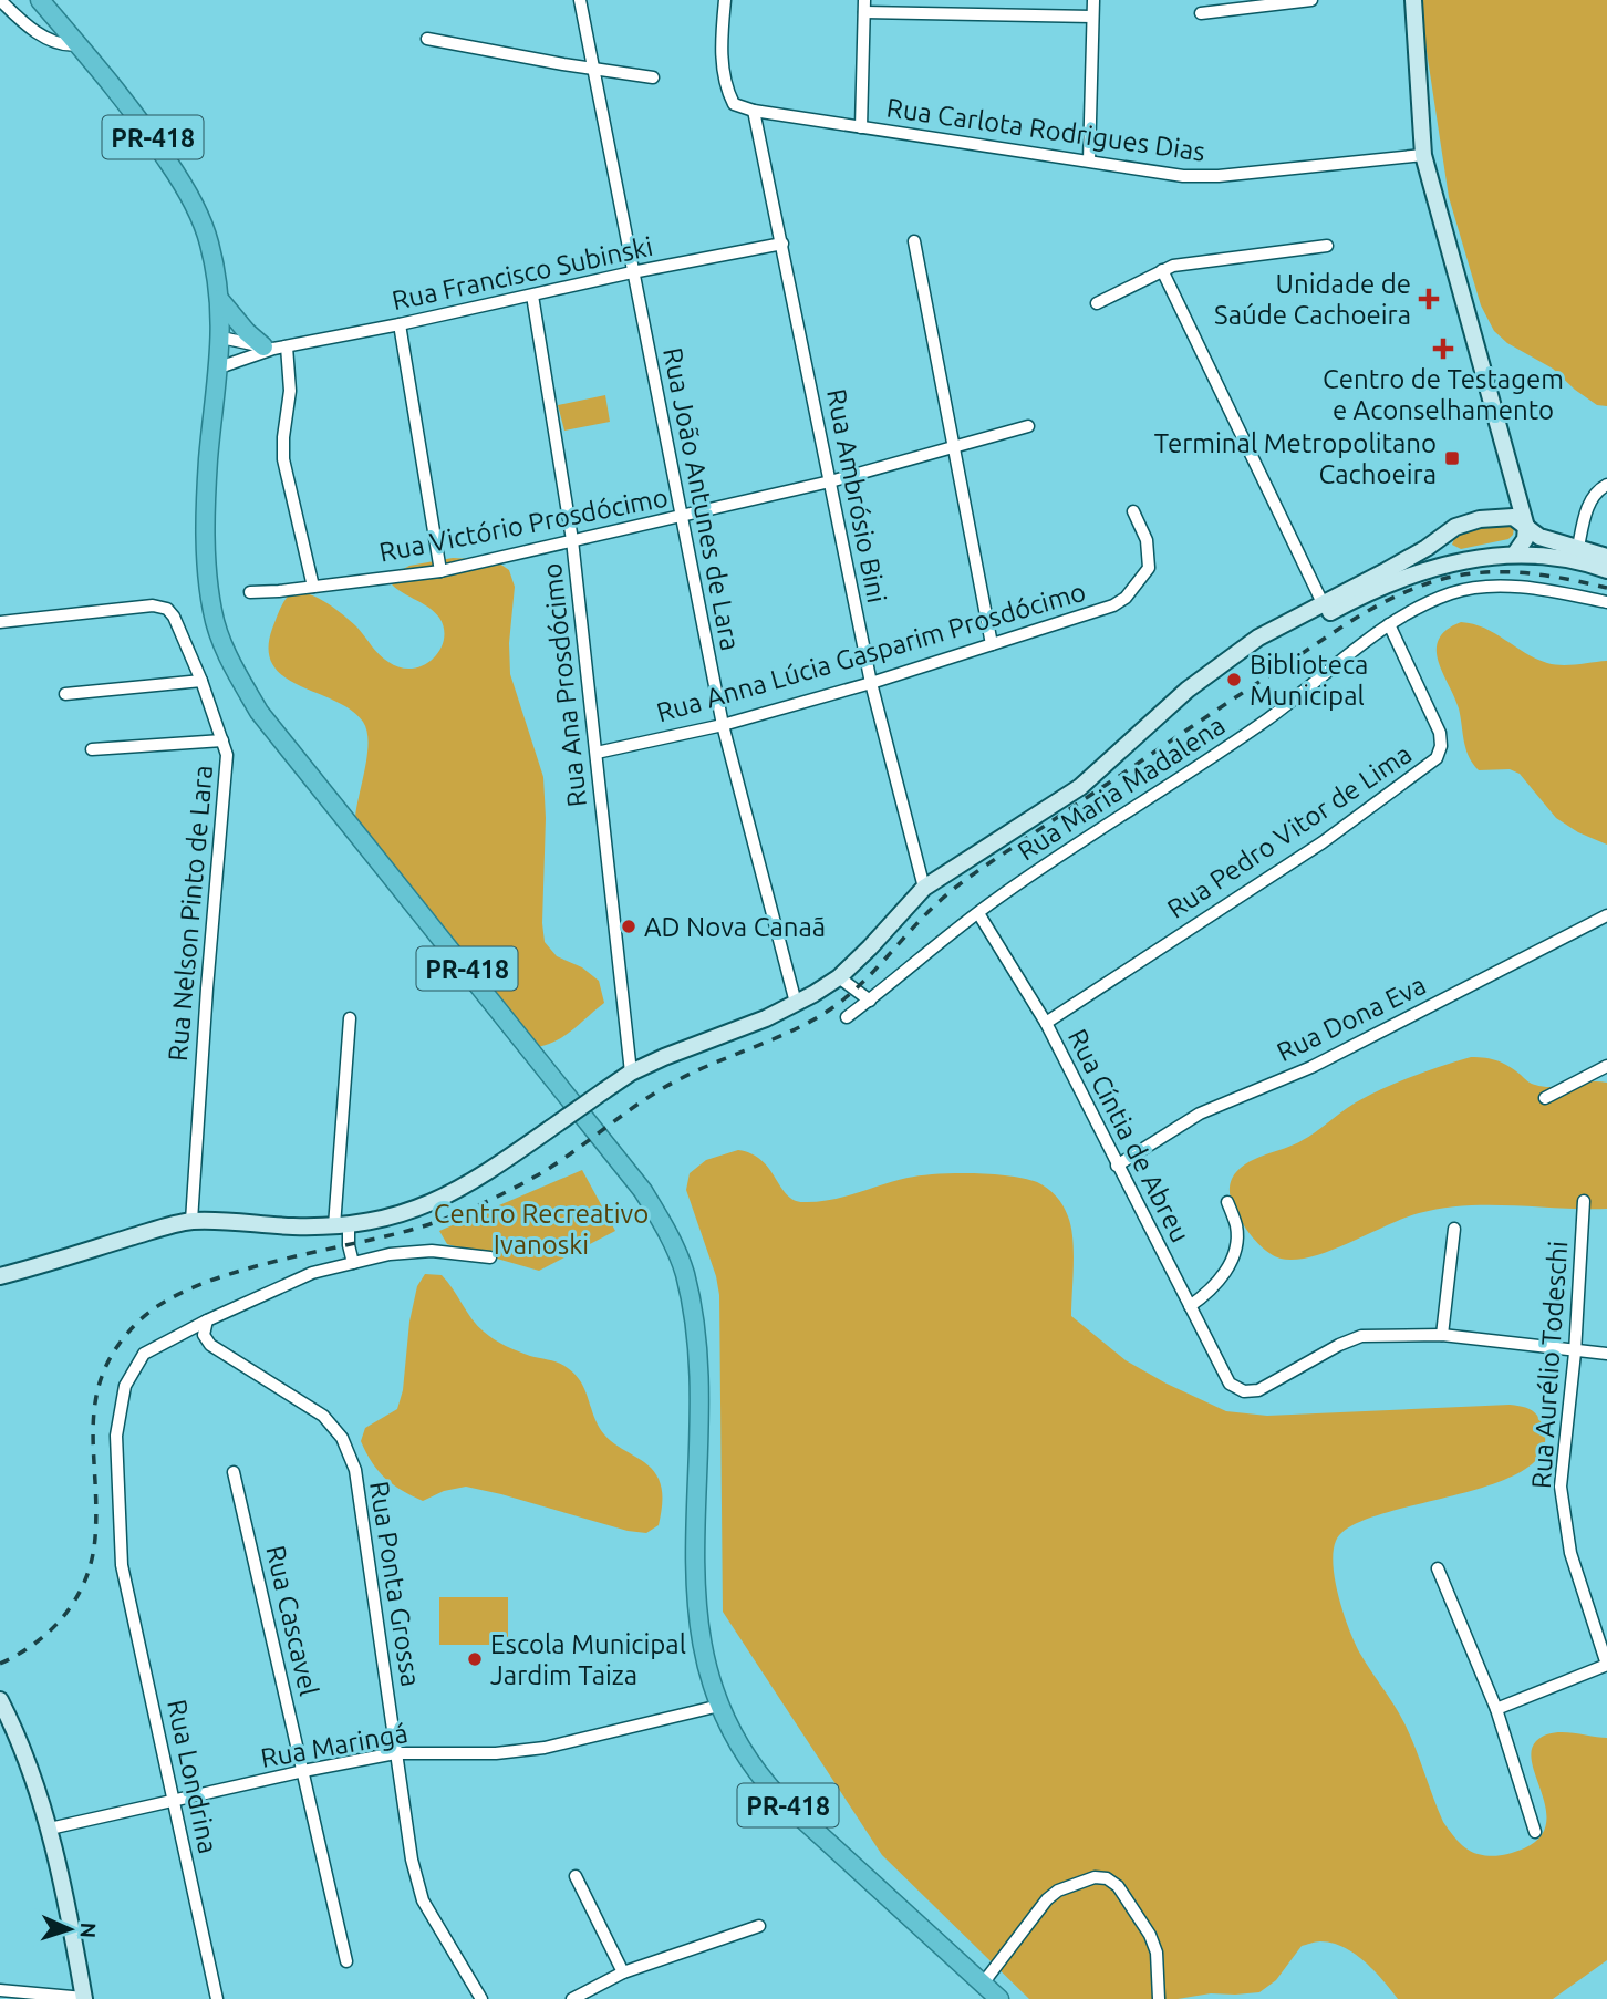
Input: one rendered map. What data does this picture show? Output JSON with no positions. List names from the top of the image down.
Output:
{
  "streets": {
    "highway": ["PR-418"],
    "street": [
      "Rua Carlota Rodrigues Dias",
      "Rua Francisco Subinski",
      "Rua Ambrósio Bini",
      "Rua João Antunes de Lara",
      "Rua Victório Prosdócimo",
      "Rua Anna Lúcia Gasparim Prosdócimo",
      "Rua Ana Prosdócimo",
      "Rua Maria Madalena",
      "Rua Pedro Vitor de Lima",
      "Rua Nelson Pinto de Lara",
      "Rua Dona Eva",
      "Rua Cíntia de Abreu",
      "Rua Aurélio Todeschi",
      "Rua Ponta Grossa",
      "Rua Cascavel",
      "Rua Maringá",
      "Rua Londrina"
    ]
  },
  "crossings": [
    ["Rua Carlota Rodrigues Dias", "Rua Ambrósio Bini"],
    ["PR-418", "Rua Francisco Subinski"],
    ["PR-418", "Rua Maringá"],
    ["Rua Francisco Subinski", "Rua Ambrósio Bini"],
    ["Rua Francisco Subinski", "Rua João Antunes de Lara"],
    ["Rua Francisco Subinski", "Rua Ana Prosdócimo"],
    ["Rua Ambrósio Bini", "Rua Victório Prosdócimo"],
    ["Rua Ambrósio Bini", "Rua Anna Lúcia Gasparim Prosdócimo"],
    ["Rua João Antunes de Lara", "Rua Victório Prosdócimo"],
    ["Rua João Antunes de Lara", "Rua Anna Lúcia Gasparim Prosdócimo"],
    ["Rua Victório Prosdócimo", "Rua Ana Prosdócimo"],
    ["Rua Anna Lúcia Gasparim Prosdócimo", "Rua Ana Prosdócimo"],
    ["Rua Maria Madalena", "Rua Pedro Vitor de Lima"],
    ["Rua Maria Madalena", "Rua Cíntia de Abreu"],
    ["Rua Pedro Vitor de Lima", "Rua Cíntia de Abreu"],
    ["Rua Dona Eva", "Rua Cíntia de Abreu"],
    ["Rua Ponta Grossa", "Rua Maringá"],
    ["Rua Ponta Grossa", "Rua Londrina"],
    ["Rua Cascavel", "Rua Maringá"],
    ["Rua Maringá", "Rua Londrina"]
  ],
  "parks": ["Centro Recreativo Ivanoski"],
  "places": {
    "health": ["Unidade de Saúde Cachoeira", "Centro de Testagem e Aconselhamento"],
    "transit": ["Terminal Metropolitano Cachoeira"],
    "other": ["Biblioteca Municipal", "AD Nova Canaã", "Escola Municipal Jardim Taiza"]
  },
  "north": "right"
}
